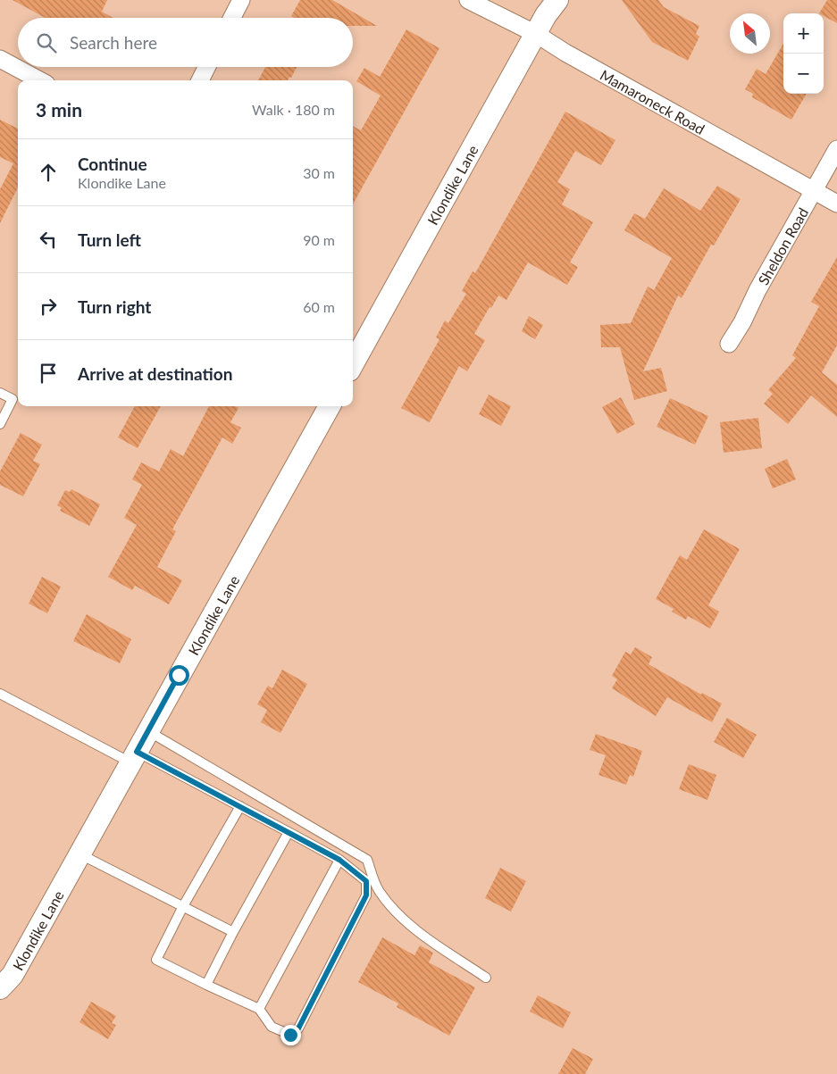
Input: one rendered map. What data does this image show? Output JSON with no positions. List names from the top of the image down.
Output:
{
  "streets": {
    "street": ["Mamaroneck Road", "Klondike Lane", "Sheldon Road"]
  },
  "crossings": [
    ["Mamaroneck Road", "Klondike Lane"],
    ["Mamaroneck Road", "Sheldon Road"]
  ],
  "north": "top left",
  "page": {
    "map_buttons": ["+", "−"],
    "search": "Search here",
    "heading": ["3 min", "Walk · 180 m"],
    "list": [
      ["Continue", "Klondike Lane", "30 m"],
      ["Turn left", "90 m"],
      ["Turn right", "60 m"],
      "Arrive at destination"
    ]
  }
}
